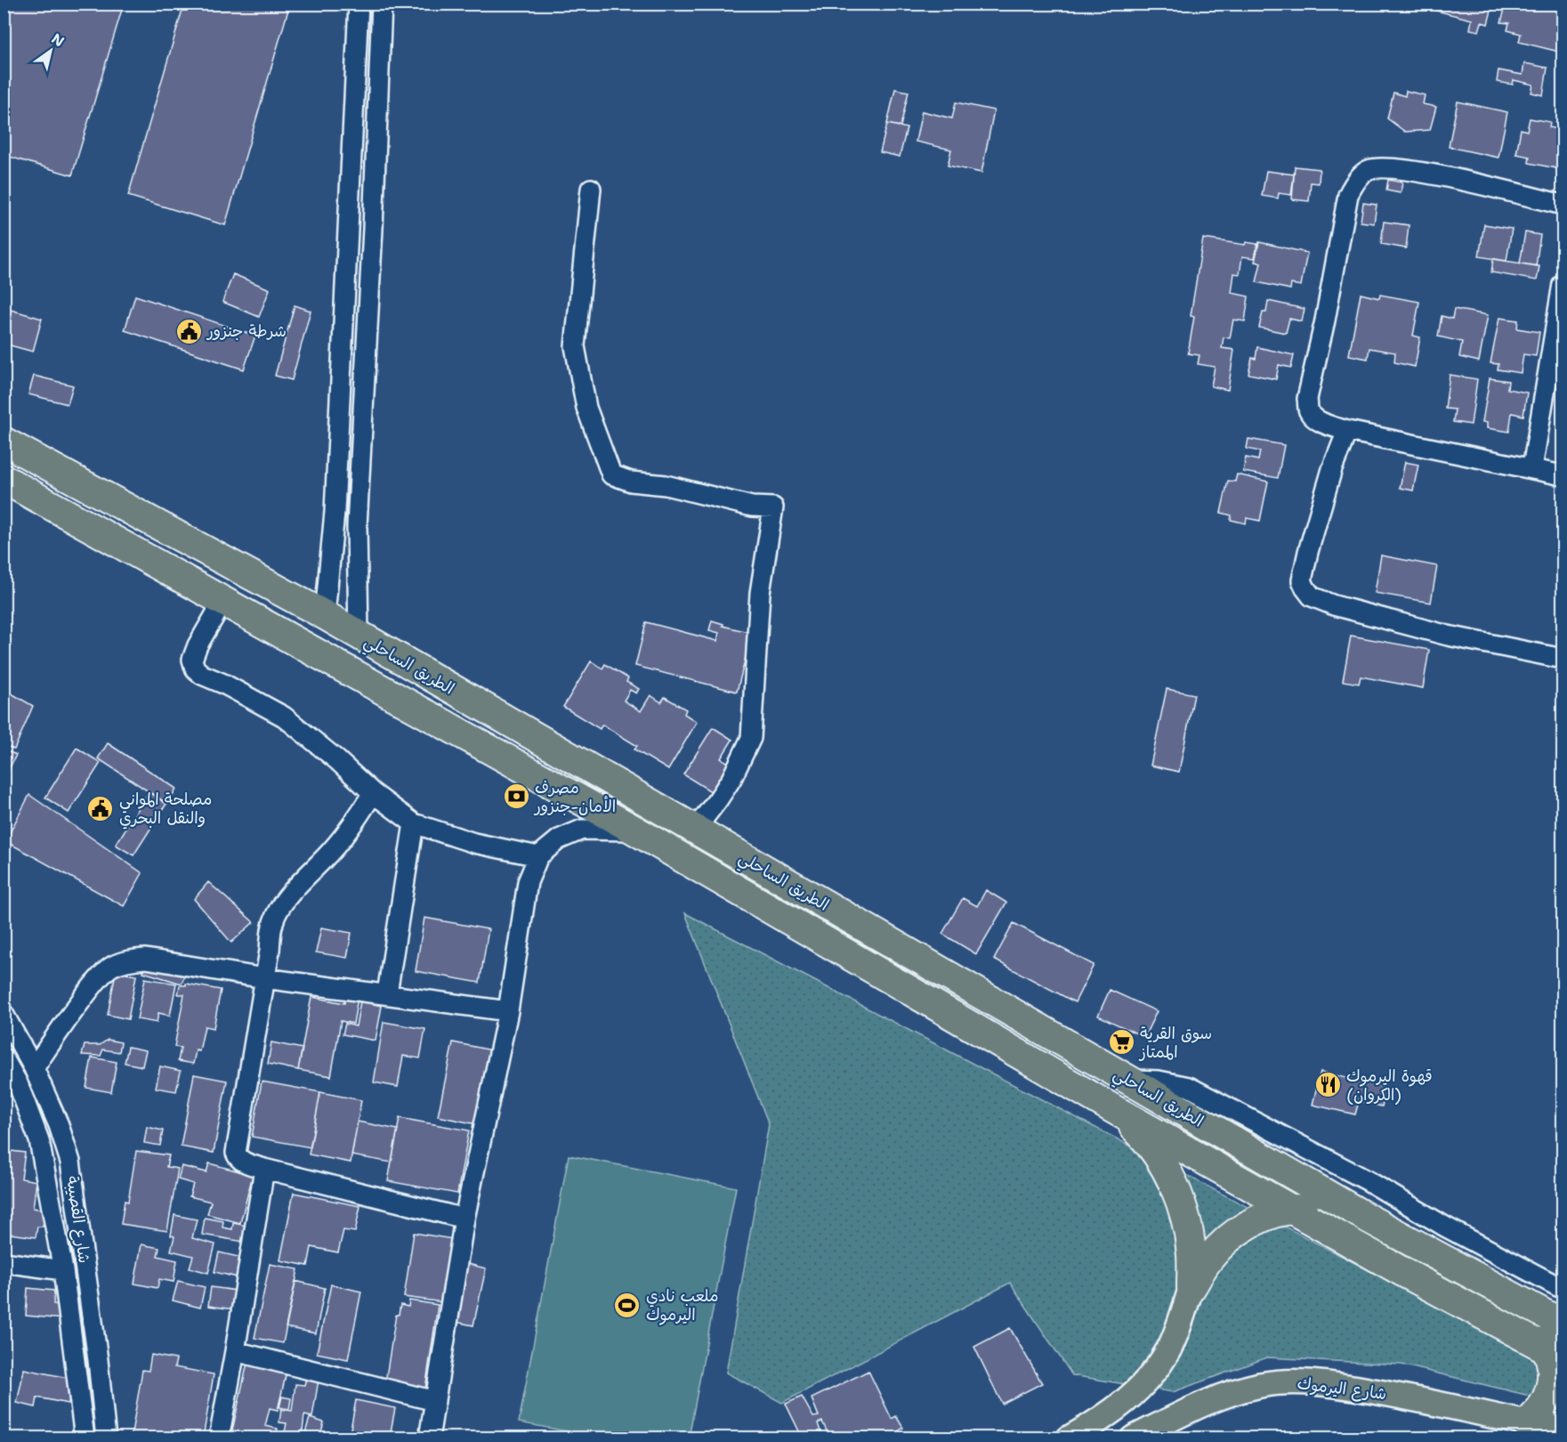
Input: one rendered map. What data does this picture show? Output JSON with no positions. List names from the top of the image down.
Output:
{
  "streets": {
    "highway": ["الطريق الساحلي"],
    "main road": ["شارع اليرموك"],
    "street": ["شارع القصيبة"]
  },
  "places": {
    "public building": ["شرطة جنزور", "مصلحة المواني والنقل البحري"],
    "bank": ["مصرف الأمان-جنزور"],
    "supermarket": ["سوق القرية الممتاز"],
    "restaurant": ["قهوة اليرموك (الكروان)"],
    "sports": ["ملعب نادي اليرموك"]
  },
  "north": "top right"
}
